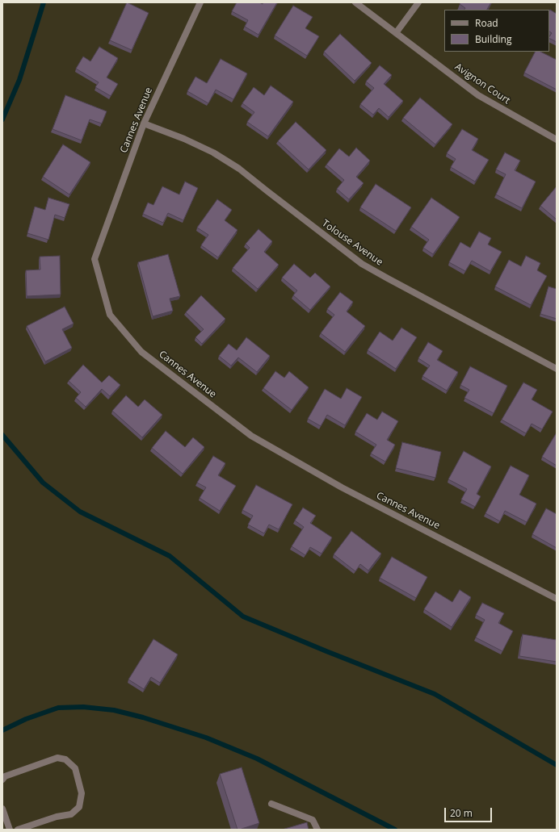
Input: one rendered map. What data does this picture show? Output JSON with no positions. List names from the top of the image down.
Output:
{
  "streets": {
    "street": ["Avignon Court", "Cannes Avenue", "Tolouse Avenue"]
  },
  "crossings": [
    ["Cannes Avenue", "Tolouse Avenue"]
  ],
  "legend": ["Road", "Building"],
  "scale_bar": "20 m"
}
